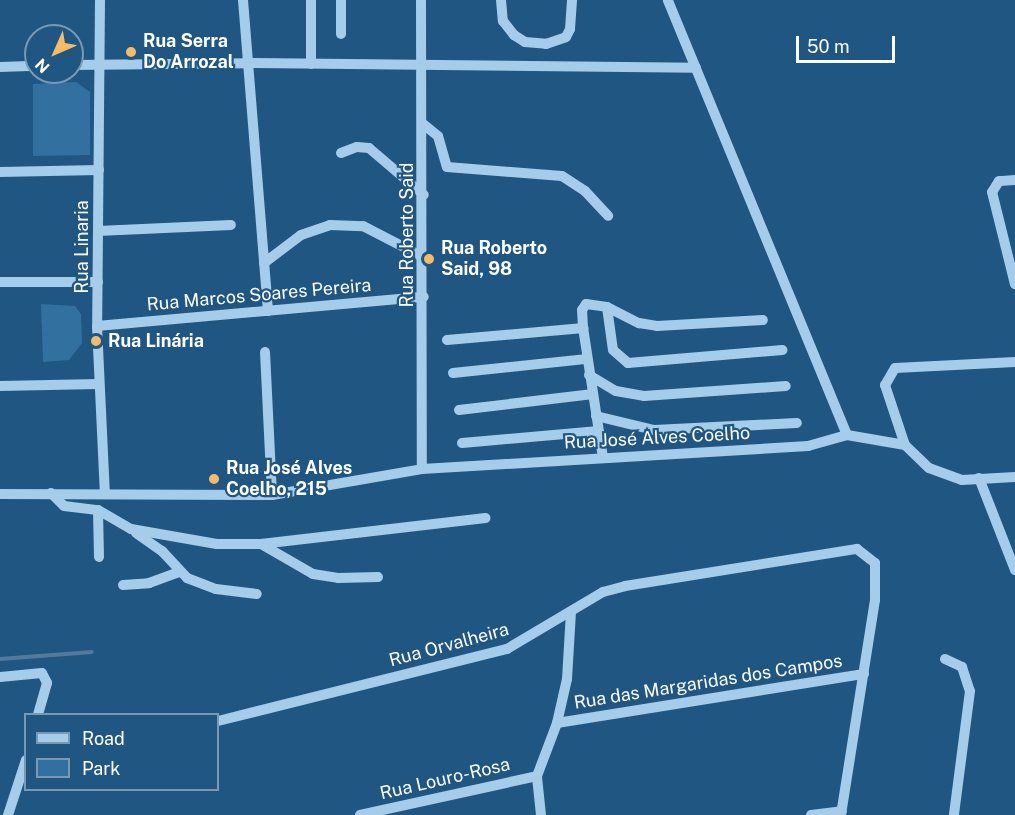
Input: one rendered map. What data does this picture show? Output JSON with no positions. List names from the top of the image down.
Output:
{
  "streets": {
    "street": [
      "Rua Roberto Said",
      "Rua Linaria",
      "Rua Marcos Soares Pereira",
      "Rua José Alves Coelho",
      "Rua Orvalheira",
      "Rua das Margaridas dos Campos",
      "Rua Louro-Rosa"
    ]
  },
  "crossings": [
    ["Rua Roberto Said", "Rua Marcos Soares Pereira"],
    ["Rua Roberto Said", "Rua José Alves Coelho"],
    ["Rua Linaria", "Rua Marcos Soares Pereira"],
    ["Rua Linaria", "Rua José Alves Coelho"],
    ["Rua Orvalheira", "Rua das Margaridas dos Campos"]
  ],
  "places": [
    "Rua Serra Do Arrozal",
    "Rua Roberto Said, 98",
    "Rua Linária",
    "Rua José Alves Coelho, 215"
  ],
  "legend": ["Road", "Park"],
  "scale_bar": "50 m",
  "north": "bottom left"
}
